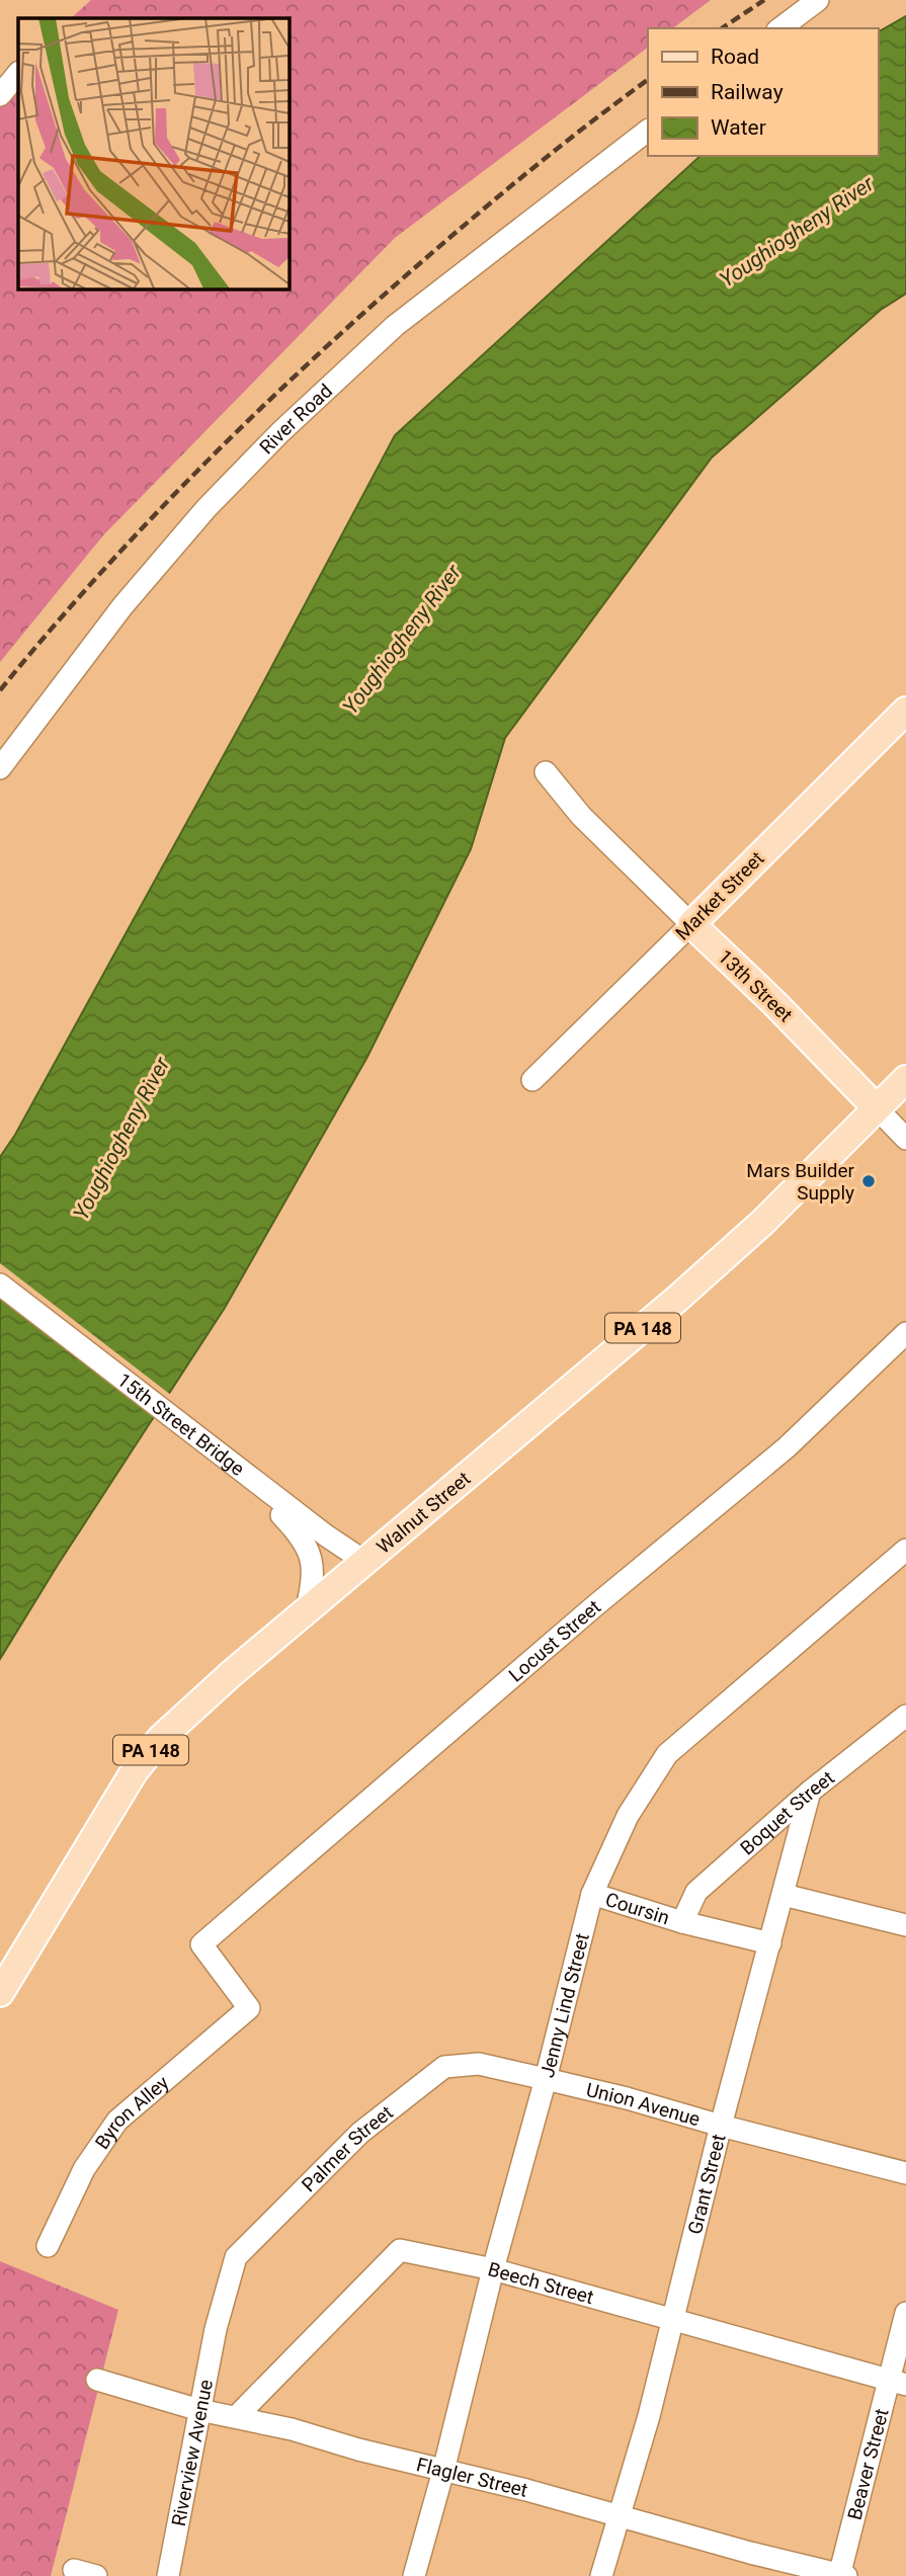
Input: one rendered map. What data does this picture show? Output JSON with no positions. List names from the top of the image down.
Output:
{
  "streets": {
    "main road": [
      "Market Street",
      "13th Street",
      "PA 148",
      "Walnut Street"
    ],
    "street": [
      "River Road",
      "15th Street Bridge",
      "Locust Street",
      "Boquet Street",
      "Coursin",
      "Jenny Lind Street",
      "Union Avenue",
      "Byron Alley",
      "Palmer Street",
      "Grant Street",
      "Beech Street",
      "Riverview Avenue",
      "Beaver Street",
      "Flagler Street"
    ]
  },
  "crossings": [
    ["Market Street", "13th Street"],
    ["13th Street", "Walnut Street"],
    ["15th Street Bridge", "Walnut Street"],
    ["Locust Street", "Byron Alley"],
    ["Boquet Street", "Coursin"],
    ["Boquet Street", "Grant Street"],
    ["Coursin", "Jenny Lind Street"],
    ["Coursin", "Grant Street"],
    ["Jenny Lind Street", "Union Avenue"],
    ["Jenny Lind Street", "Palmer Street"],
    ["Jenny Lind Street", "Beech Street"],
    ["Jenny Lind Street", "Flagler Street"],
    ["Union Avenue", "Palmer Street"],
    ["Union Avenue", "Grant Street"],
    ["Palmer Street", "Riverview Avenue"],
    ["Grant Street", "Beech Street"],
    ["Grant Street", "Flagler Street"],
    ["Beech Street", "Beaver Street"],
    ["Beech Street", "Flagler Street"],
    ["Riverview Avenue", "Flagler Street"],
    ["Beaver Street", "Flagler Street"]
  ],
  "water": ["Youghiogheny River"],
  "places": ["Mars Builder Supply"],
  "legend": ["Road", "Railway", "Water"]
}
